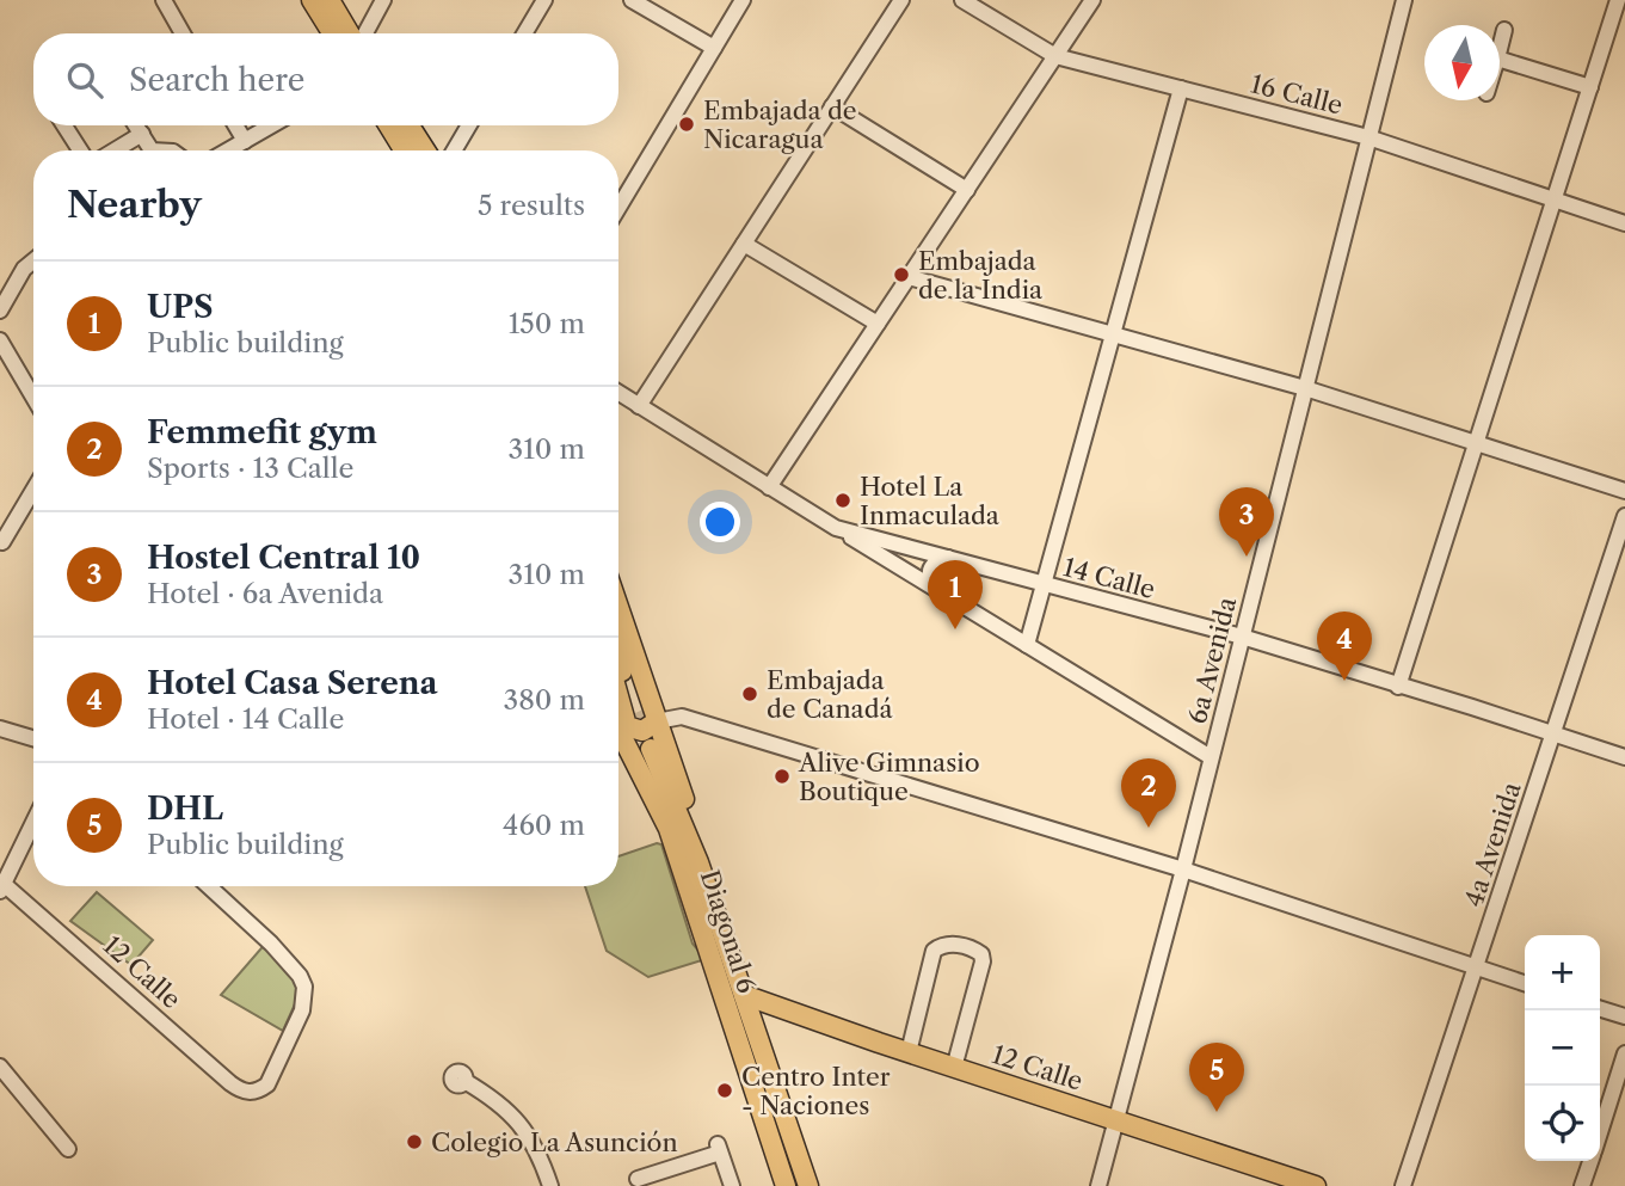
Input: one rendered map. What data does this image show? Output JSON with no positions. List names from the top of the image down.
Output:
{
  "streets": {
    "main road": ["Diagonal 6", "12 Calle"],
    "street": [
      "16 Calle",
      "14 Calle",
      "6a Avenida",
      "4a Avenida"
    ]
  },
  "crossings": [
    ["16 Calle", "6a Avenida"],
    ["14 Calle", "6a Avenida"],
    ["14 Calle", "4a Avenida"],
    ["6a Avenida", "12 Calle"],
    ["Diagonal 6", "12 Calle"]
  ],
  "places": [
    "Embajada de Nicaragua",
    "Embajada de la India",
    "Hotel La Inmaculada",
    "Embajada de Canadá",
    "Alive Gimnasio Boutique",
    "Centro Inter - Naciones",
    "Colegio La Asunción"
  ],
  "north": "bottom",
  "page": {
    "search": "Search here",
    "heading": ["Nearby", "5 results"],
    "list": [
      {
        "mark": "1",
        "name": "UPS",
        "note": "Public building",
        "value": "150 m"
      },
      {
        "mark": "2",
        "name": "Femmefit gym",
        "note": "Sports · 13 Calle",
        "value": "310 m"
      },
      {
        "mark": "3",
        "name": "Hostel Central 10",
        "note": "Hotel · 6a Avenida",
        "value": "310 m"
      },
      {
        "mark": "4",
        "name": "Hotel Casa Serena",
        "note": "Hotel · 14 Calle",
        "value": "380 m"
      },
      {
        "mark": "5",
        "name": "DHL",
        "note": "Public building",
        "value": "460 m"
      }
    ],
    "pins": [
      "3",
      "1",
      "4",
      "2",
      "5"
    ],
    "map_buttons": ["+", "−"]
  }
}
